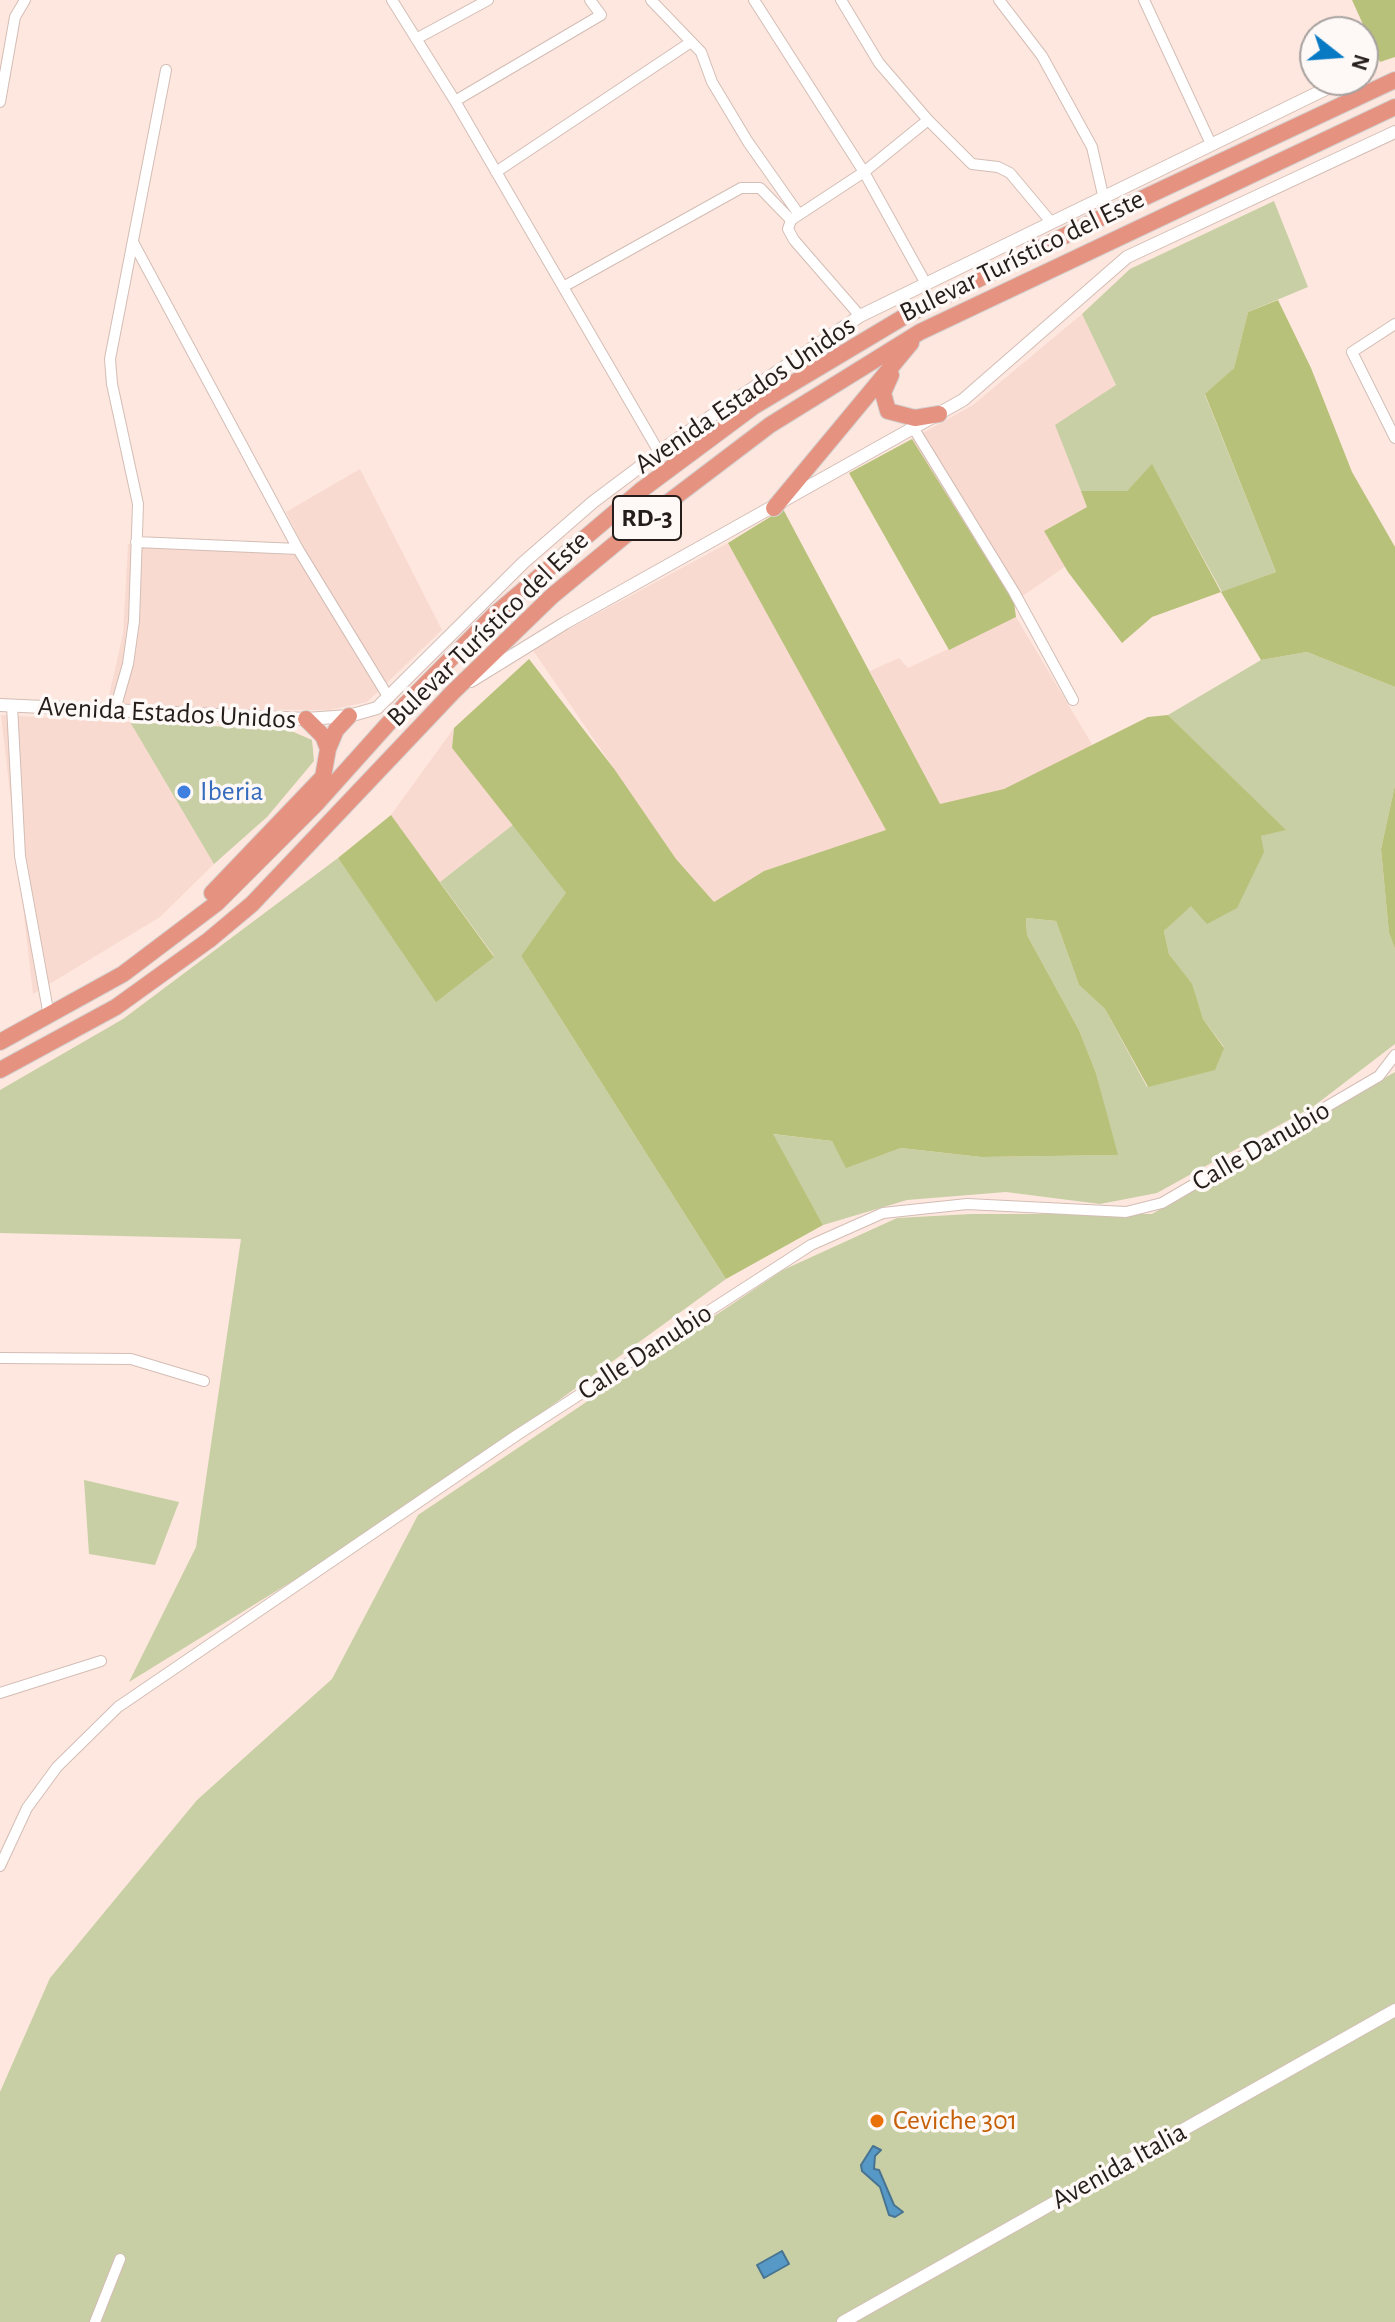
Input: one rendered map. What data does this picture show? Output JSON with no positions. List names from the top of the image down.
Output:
{
  "streets": {
    "highway": ["Bulevar Turístico del Este", "RD-3"],
    "street": ["Avenida Estados Unidos", "Calle Danubio", "Avenida Italia"]
  },
  "places": ["Iberia", "Ceviche 301"],
  "north": "right"
}
